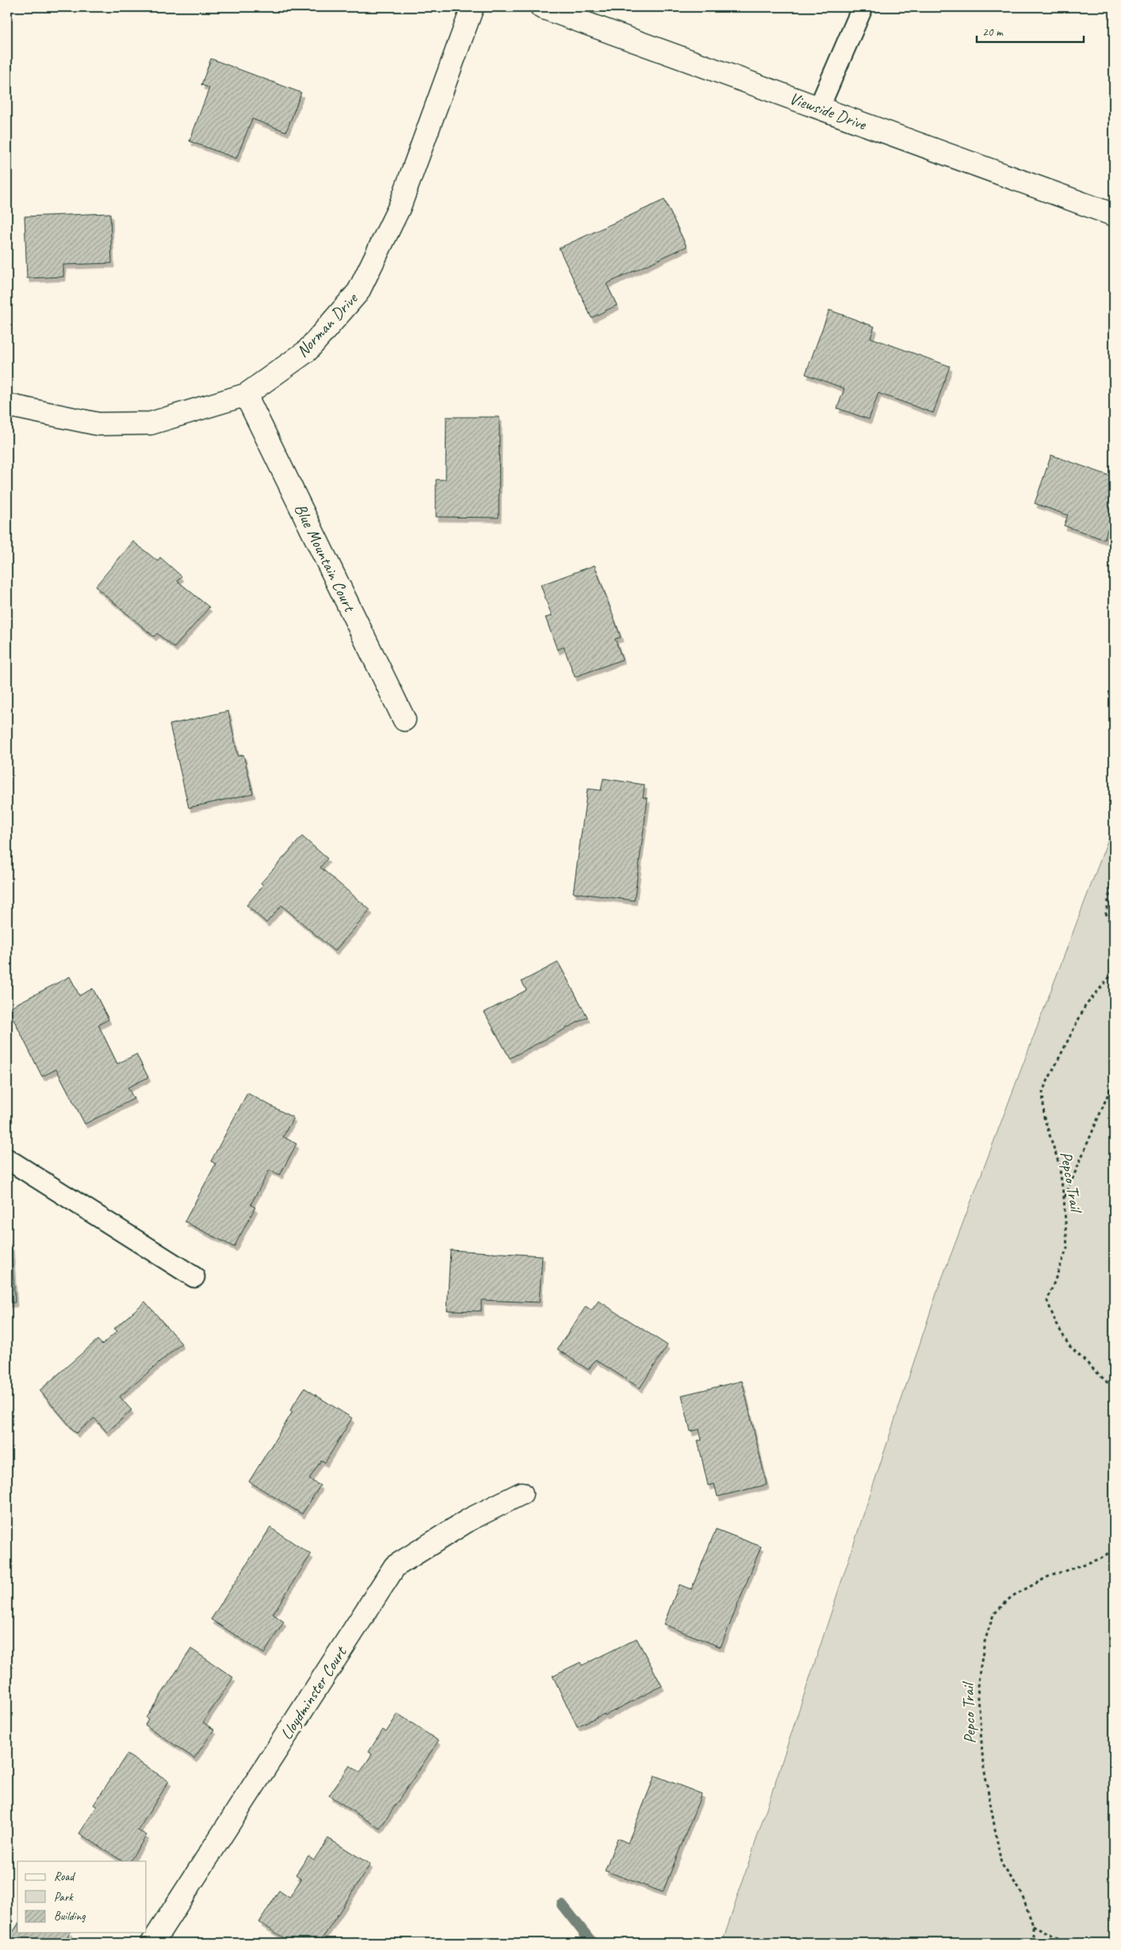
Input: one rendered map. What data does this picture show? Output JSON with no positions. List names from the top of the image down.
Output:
{
  "streets": {
    "street": [
      "Viewside Drive",
      "Norman Drive",
      "Blue Mountain Court",
      "Lloydminster Court"
    ],
    "path": ["Pepco Trail"]
  },
  "crossings": [
    ["Norman Drive", "Blue Mountain Court"]
  ],
  "legend": ["Road", "Park", "Building"],
  "scale_bar": "20 m"
}
